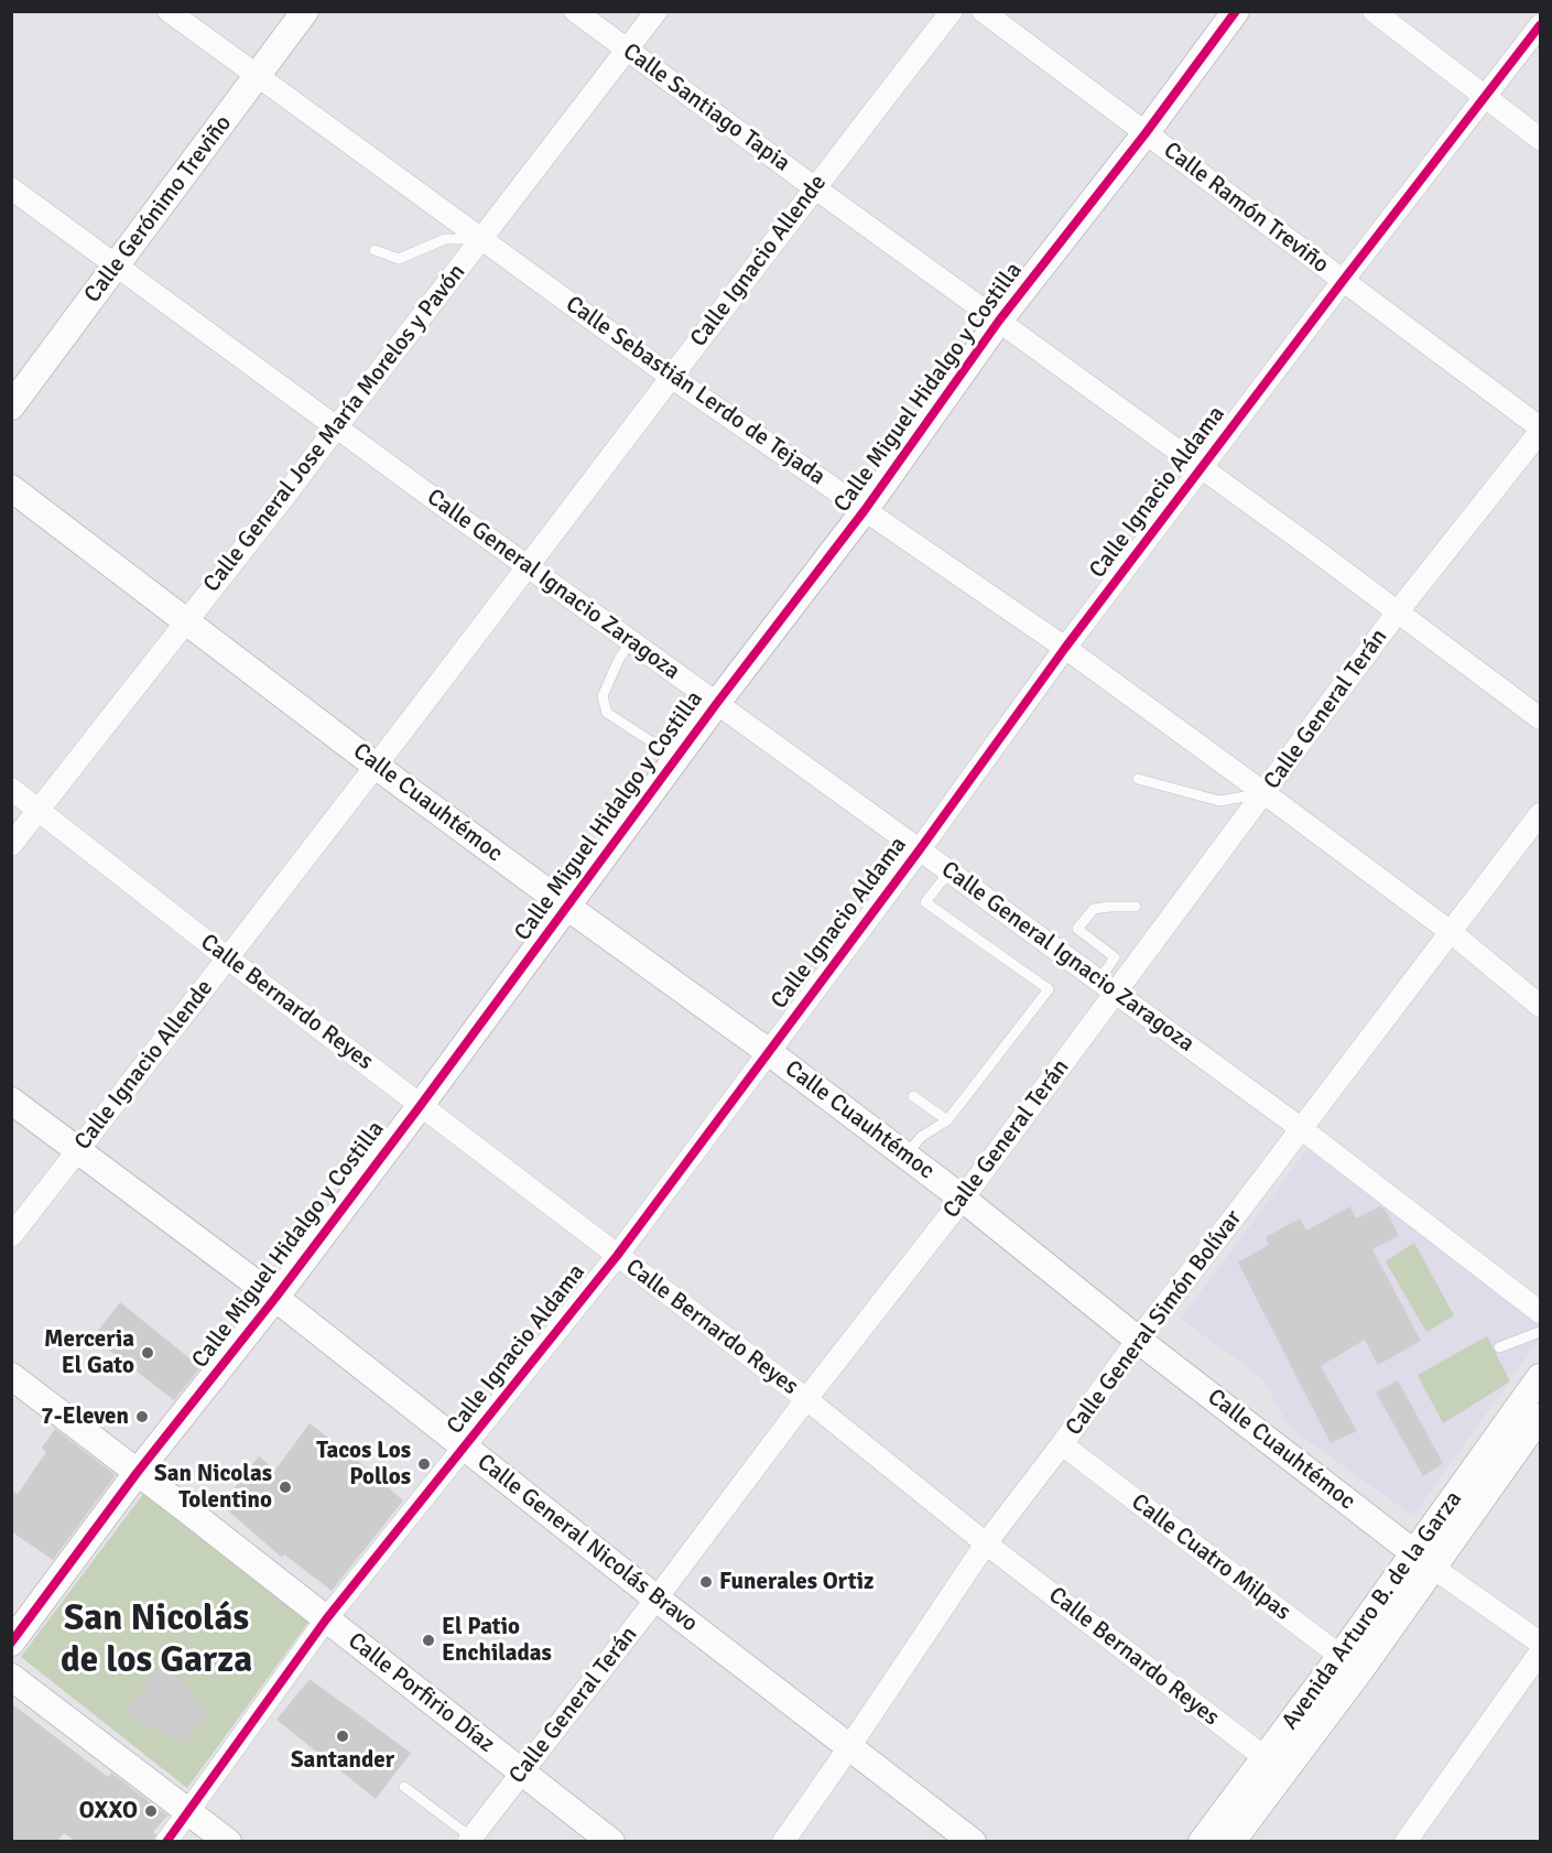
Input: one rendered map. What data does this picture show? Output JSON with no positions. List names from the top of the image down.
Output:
{
  "streets": {
    "street": [
      "Calle Santiago Tapia",
      "Calle Ramón Treviño",
      "Calle Gerónimo Treviño",
      "Calle Ignacio Allende",
      "Calle Miguel Hidalgo y Costilla",
      "Calle Sebastián Lerdo de Tejada",
      "Calle General Jose María Morelos y Pavón",
      "Calle Ignacio Aldama",
      "Calle General Ignacio Zaragoza",
      "Calle General Terán",
      "Calle Cuauhtémoc",
      "Calle Bernardo Reyes",
      "Calle General Simón Bolívar",
      "Calle General Nicolás Bravo",
      "Calle Cuatro Milpas",
      "Avenida Arturo B. de la Garza",
      "Calle Porfirio Díaz"
    ]
  },
  "crossings": [
    ["Calle Santiago Tapia", "Calle Ignacio Allende"],
    ["Calle Santiago Tapia", "Calle Miguel Hidalgo y Costilla"],
    ["Calle Santiago Tapia", "Calle General Jose María Morelos y Pavón"],
    ["Calle Santiago Tapia", "Calle Ignacio Aldama"],
    ["Calle Santiago Tapia", "Calle General Terán"],
    ["Calle Ramón Treviño", "Calle Miguel Hidalgo y Costilla"],
    ["Calle Ramón Treviño", "Calle Ignacio Aldama"],
    ["Calle Ramón Treviño", "Calle General Terán"],
    ["Calle Gerónimo Treviño", "Calle Sebastián Lerdo de Tejada"],
    ["Calle Gerónimo Treviño", "Calle General Ignacio Zaragoza"],
    ["Calle Ignacio Allende", "Calle Sebastián Lerdo de Tejada"],
    ["Calle Ignacio Allende", "Calle General Ignacio Zaragoza"],
    ["Calle Ignacio Allende", "Calle Cuauhtémoc"],
    ["Calle Ignacio Allende", "Calle Bernardo Reyes"],
    ["Calle Ignacio Allende", "Calle General Nicolás Bravo"],
    ["Calle Miguel Hidalgo y Costilla", "Calle Sebastián Lerdo de Tejada"],
    ["Calle Miguel Hidalgo y Costilla", "Calle General Ignacio Zaragoza"],
    ["Calle Miguel Hidalgo y Costilla", "Calle Cuauhtémoc"],
    ["Calle Miguel Hidalgo y Costilla", "Calle Bernardo Reyes"],
    ["Calle Miguel Hidalgo y Costilla", "Calle General Nicolás Bravo"],
    ["Calle Miguel Hidalgo y Costilla", "Calle Porfirio Díaz"],
    ["Calle Sebastián Lerdo de Tejada", "Calle General Jose María Morelos y Pavón"],
    ["Calle Sebastián Lerdo de Tejada", "Calle Ignacio Aldama"],
    ["Calle Sebastián Lerdo de Tejada", "Calle General Terán"],
    ["Calle Sebastián Lerdo de Tejada", "Calle General Simón Bolívar"],
    ["Calle General Jose María Morelos y Pavón", "Calle General Ignacio Zaragoza"],
    ["Calle General Jose María Morelos y Pavón", "Calle Cuauhtémoc"],
    ["Calle General Jose María Morelos y Pavón", "Calle Bernardo Reyes"],
    ["Calle Ignacio Aldama", "Calle General Ignacio Zaragoza"],
    ["Calle Ignacio Aldama", "Calle Cuauhtémoc"],
    ["Calle Ignacio Aldama", "Calle Bernardo Reyes"],
    ["Calle Ignacio Aldama", "Calle General Nicolás Bravo"],
    ["Calle Ignacio Aldama", "Calle Porfirio Díaz"],
    ["Calle General Ignacio Zaragoza", "Calle General Terán"],
    ["Calle General Ignacio Zaragoza", "Calle General Simón Bolívar"],
    ["Calle General Terán", "Calle Cuauhtémoc"],
    ["Calle General Terán", "Calle Bernardo Reyes"],
    ["Calle General Terán", "Calle General Nicolás Bravo"],
    ["Calle General Terán", "Calle Porfirio Díaz"],
    ["Calle Cuauhtémoc", "Calle General Simón Bolívar"],
    ["Calle Cuauhtémoc", "Avenida Arturo B. de la Garza"],
    ["Calle Bernardo Reyes", "Calle General Simón Bolívar"],
    ["Calle Bernardo Reyes", "Avenida Arturo B. de la Garza"],
    ["Calle General Simón Bolívar", "Calle General Nicolás Bravo"],
    ["Calle General Simón Bolívar", "Calle Cuatro Milpas"],
    ["Calle Cuatro Milpas", "Avenida Arturo B. de la Garza"]
  ],
  "districts": ["San Nicolás de los Garza"],
  "places": [
    "Merceria El Gato",
    "7-Eleven",
    "Tacos Los Pollos",
    "San Nicolas Tolentino",
    "Funerales Ortiz",
    "El Patio Enchiladas",
    "Santander",
    "OXXO"
  ]
}
